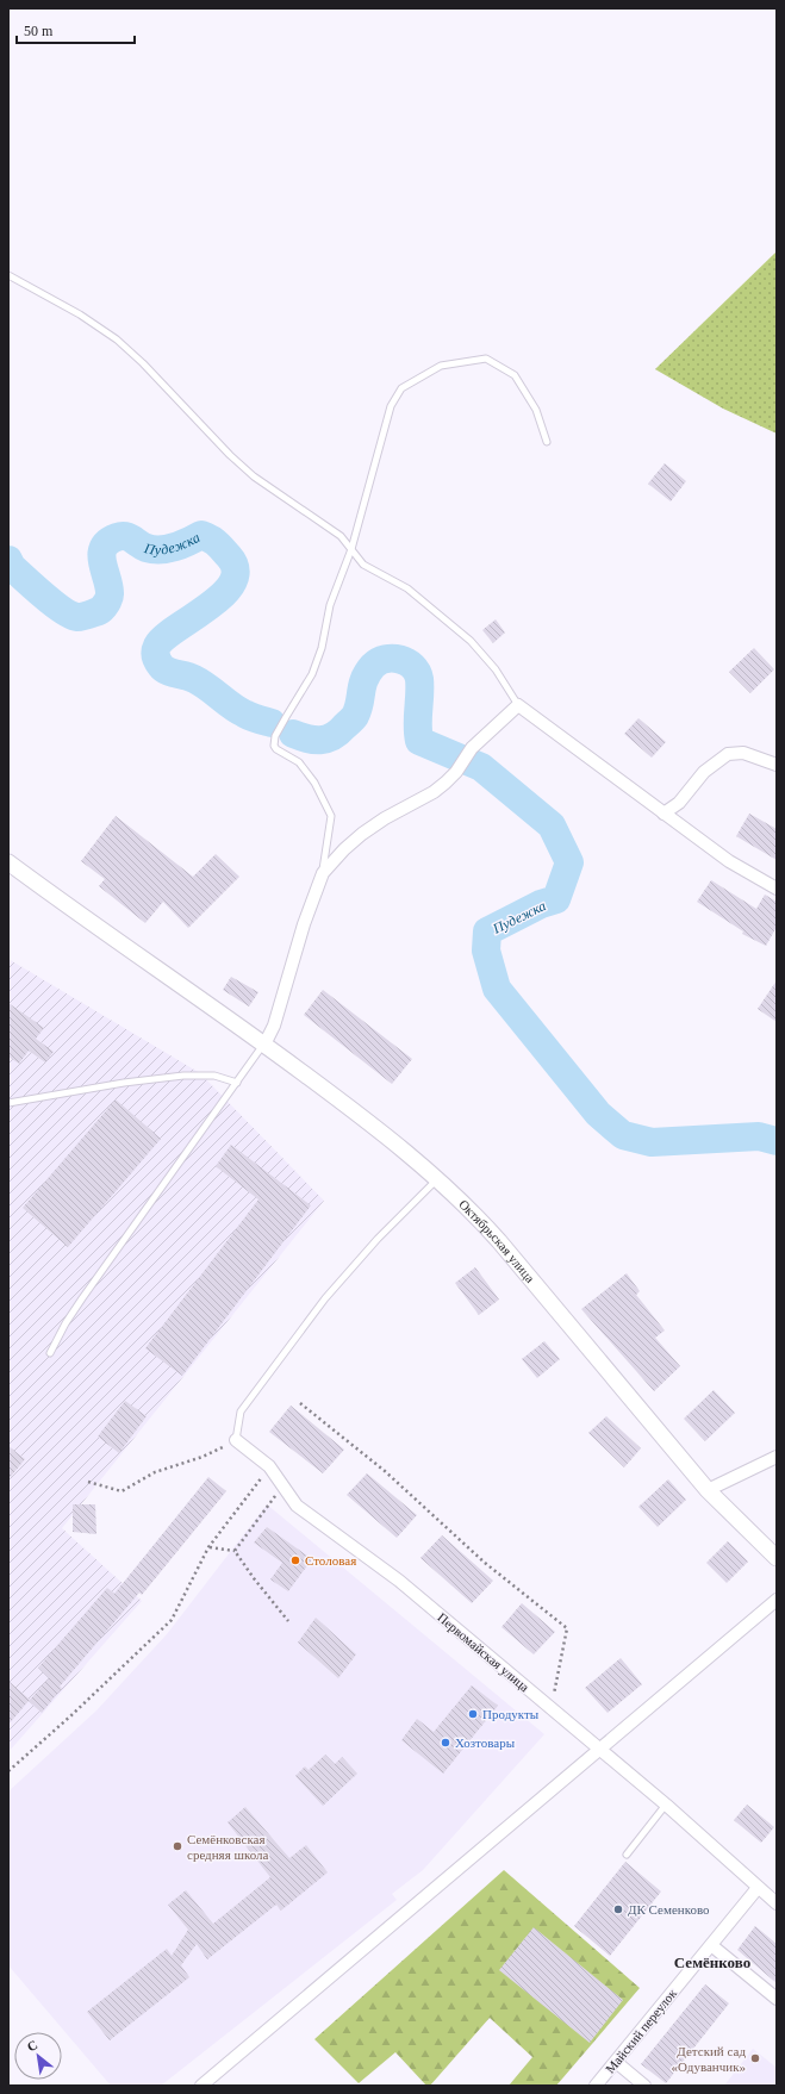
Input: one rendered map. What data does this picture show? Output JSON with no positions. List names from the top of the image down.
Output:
{
  "streets": {
    "street": ["Октябрьская улица", "Первомайская улица", "Майский переулок"]
  },
  "crossings": [
    ["Первомайская улица", "Майский переулок"]
  ],
  "districts": ["Семёнково"],
  "water": ["Пудежка"],
  "places": [
    "Столовая",
    "Продукты",
    "Хозтовары",
    "Семёнковская средняя школа",
    "ДК Семенково",
    "Детский сад «Одуванчик»"
  ],
  "scale_bar": "50 m",
  "north": "top left"
}
